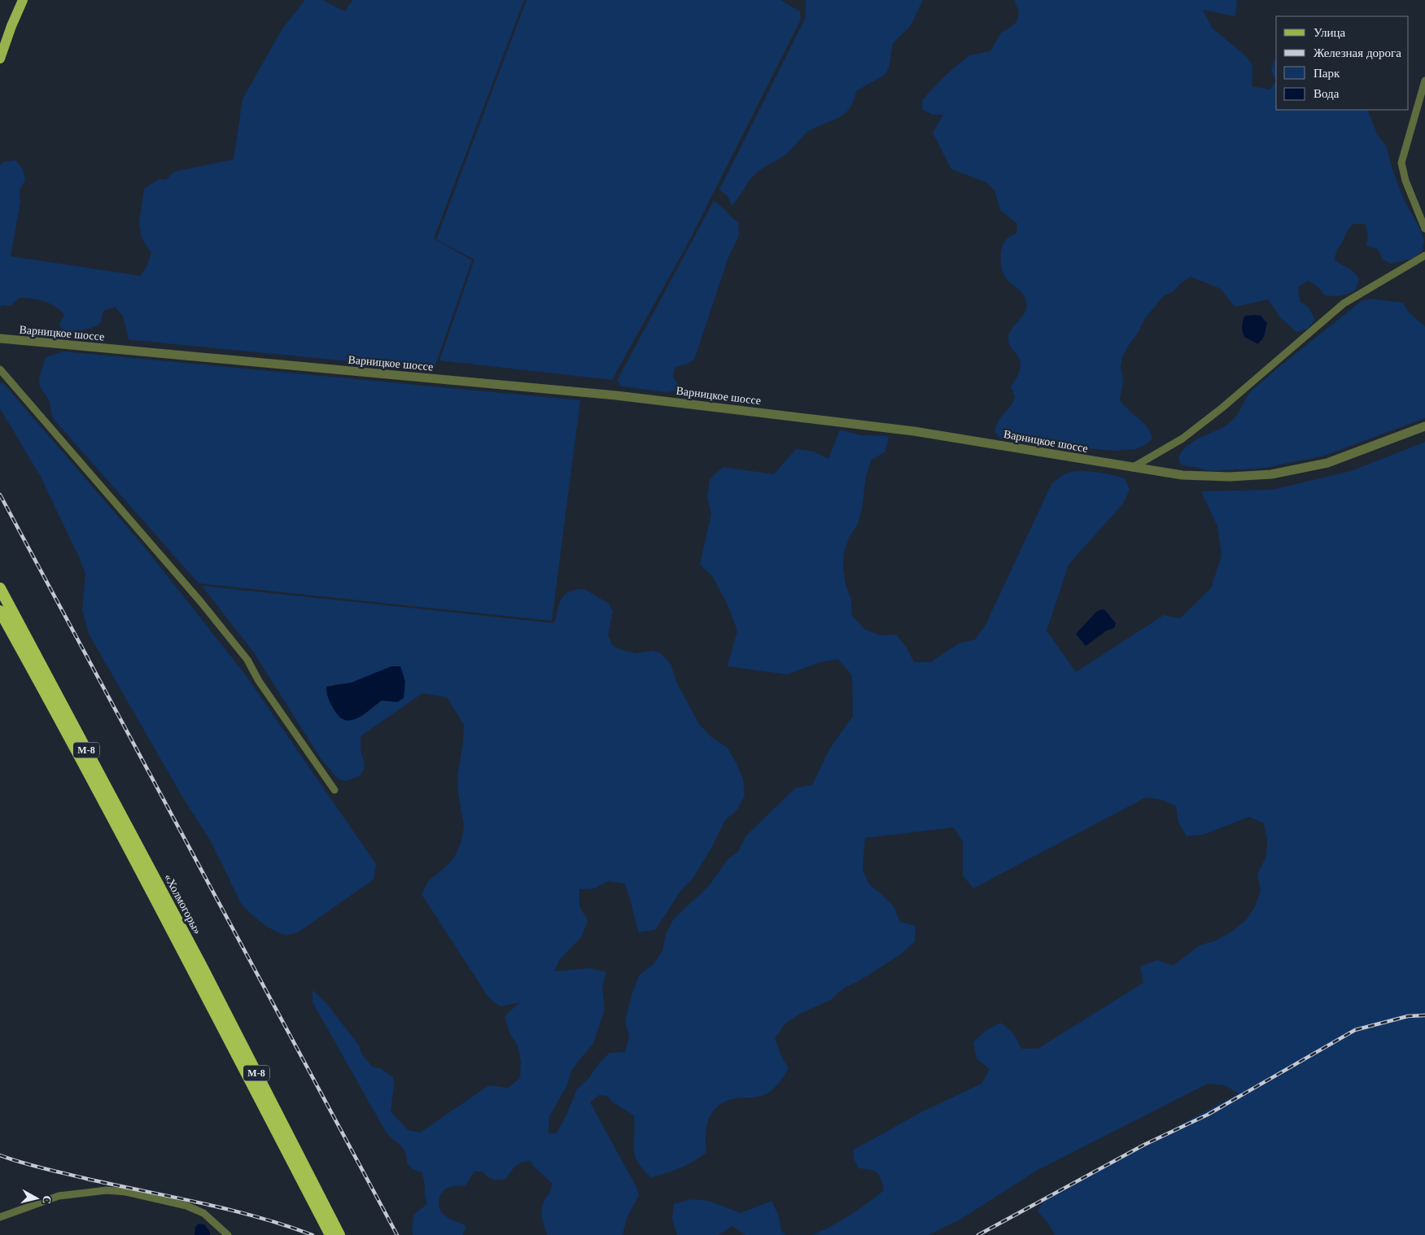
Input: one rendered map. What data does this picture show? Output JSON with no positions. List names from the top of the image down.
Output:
{
  "streets": {
    "highway": ["М-8", "«Холмогоры»"],
    "street": ["Варницкое шоссе"]
  },
  "legend": [
    "Улица",
    "Железная дорога",
    "Парк",
    "Вода"
  ],
  "north": "right"
}
